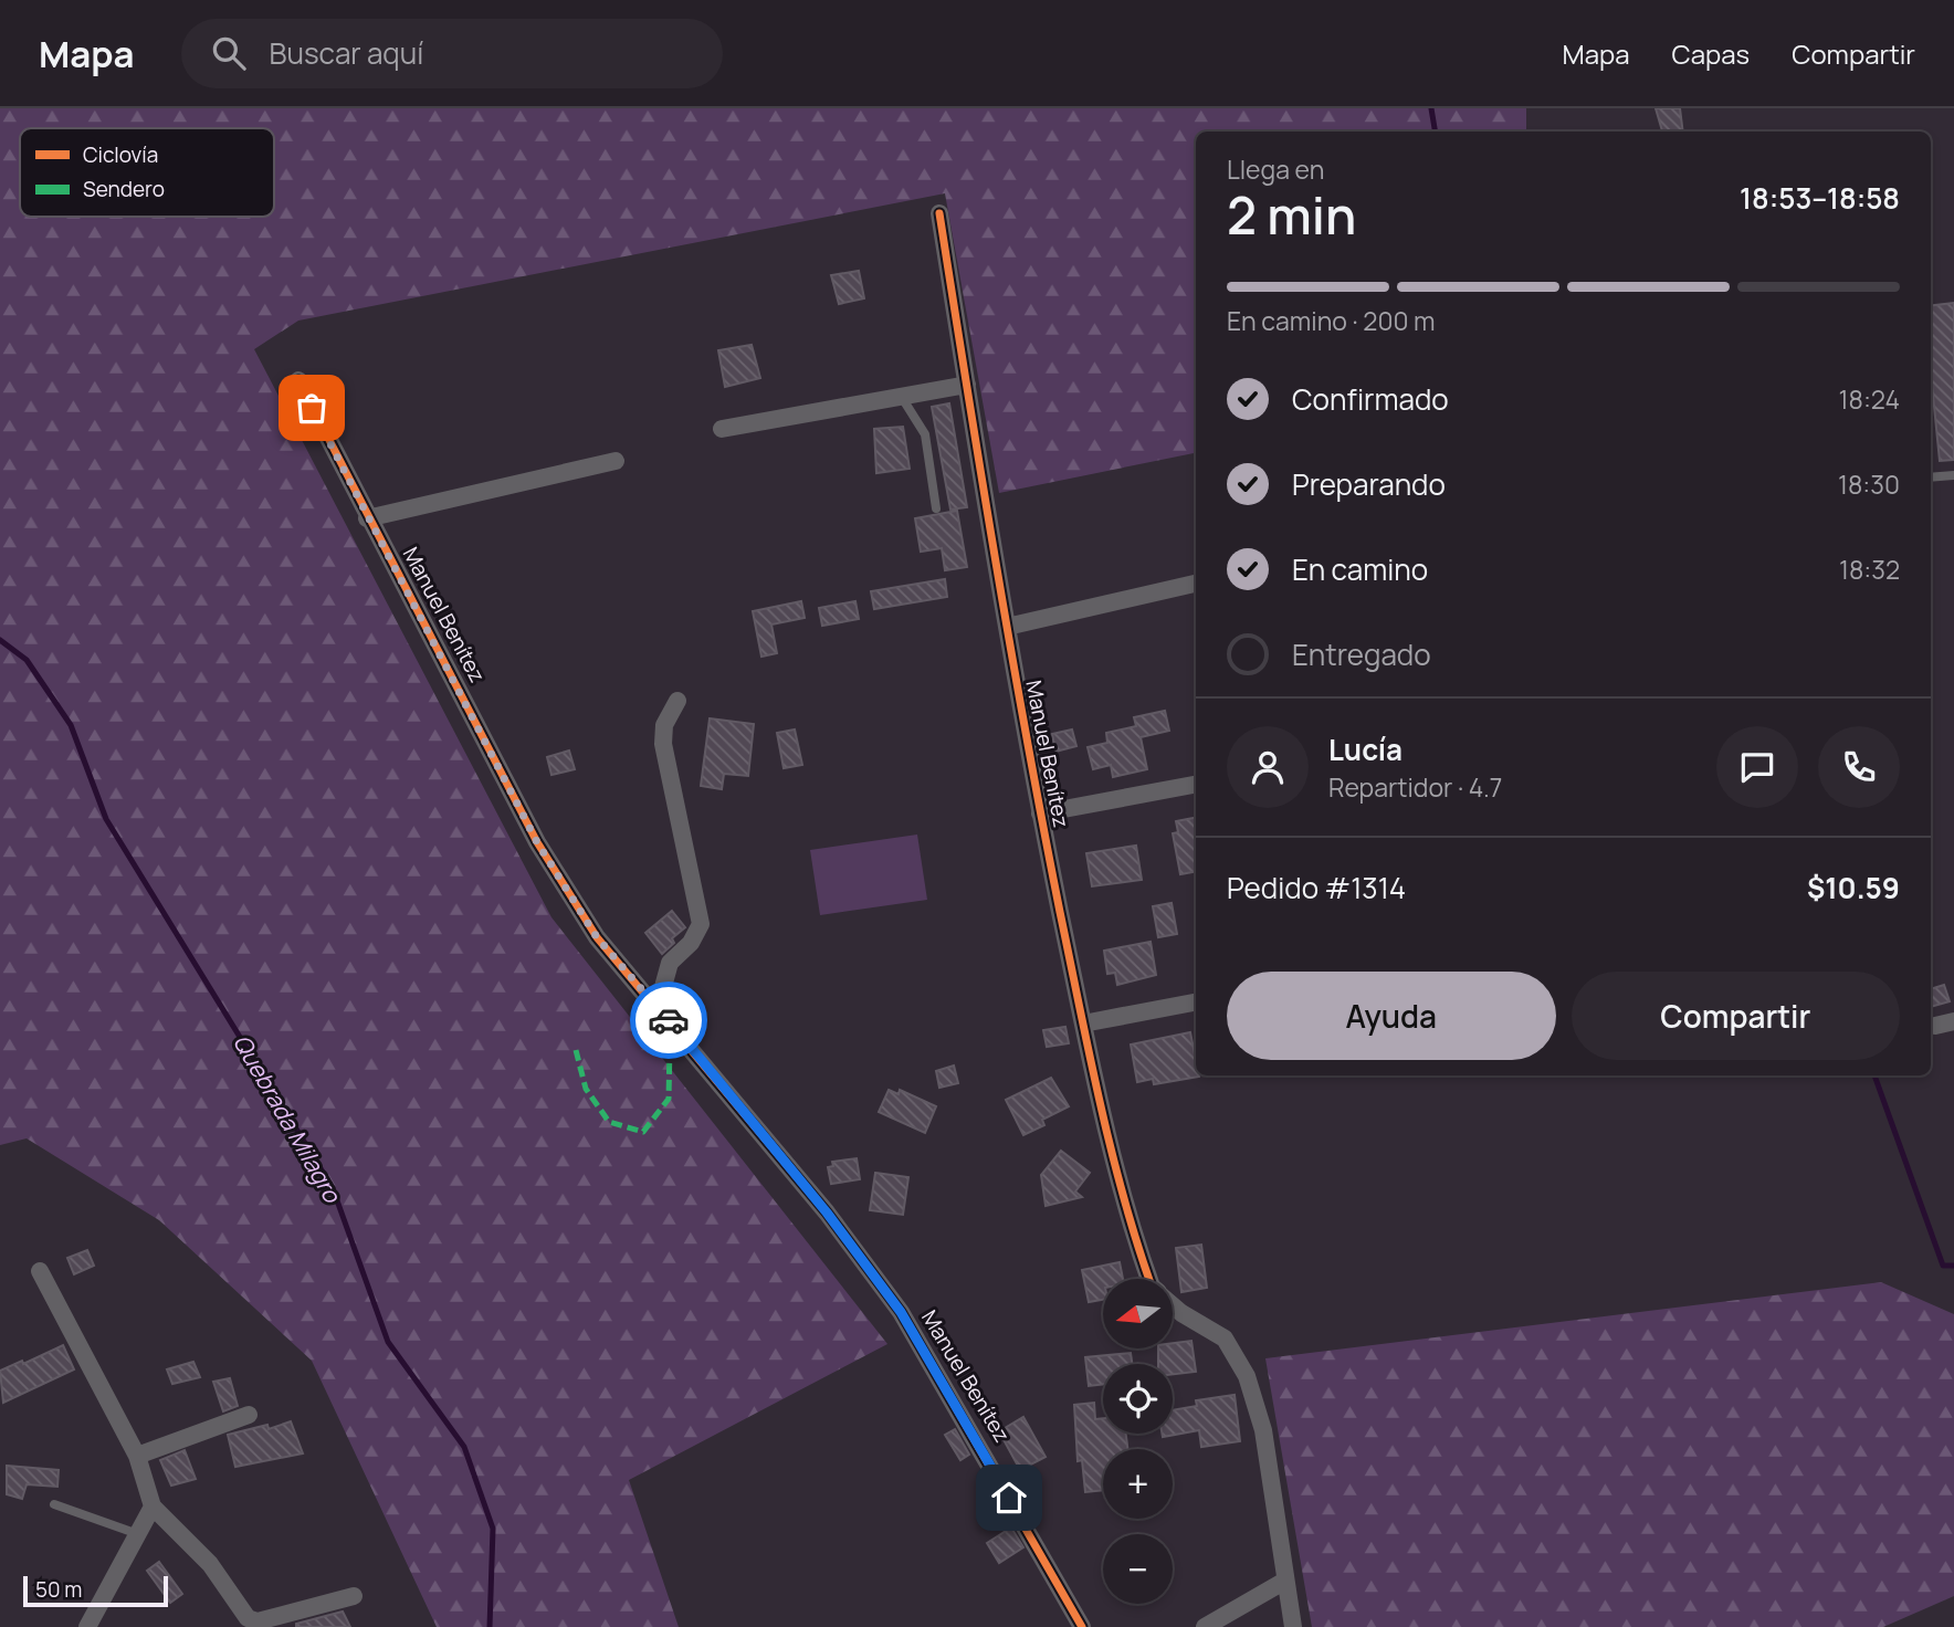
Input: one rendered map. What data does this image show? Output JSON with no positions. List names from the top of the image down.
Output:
{
  "streets": {
    "street": ["Manuel Benítez"]
  },
  "water": ["Quebrada Milagro"],
  "legend": ["Ciclovía", "Sendero"],
  "scale_bar": "50 m",
  "north": "left",
  "page": {
    "header": "Mapa",
    "search": "Buscar aquí",
    "nav": ["Mapa", "Capas", "Compartir"],
    "heading": ["2 min", "Llega en", "18:53–18:58"],
    "panel": [
      "Lucía",
      "Repartidor · 4.7",
      "Pedido #1314",
      "$10.59"
    ],
    "bar": "En camino · 200 m",
    "list": [
      ["Confirmado", "18:24"],
      ["Preparando", "18:30"],
      ["En camino", "18:32"],
      "Entregado"
    ],
    "buttons": ["Ayuda", "Compartir"],
    "map_buttons": ["+", "−"],
    "scale": "50 m"
  }
}
